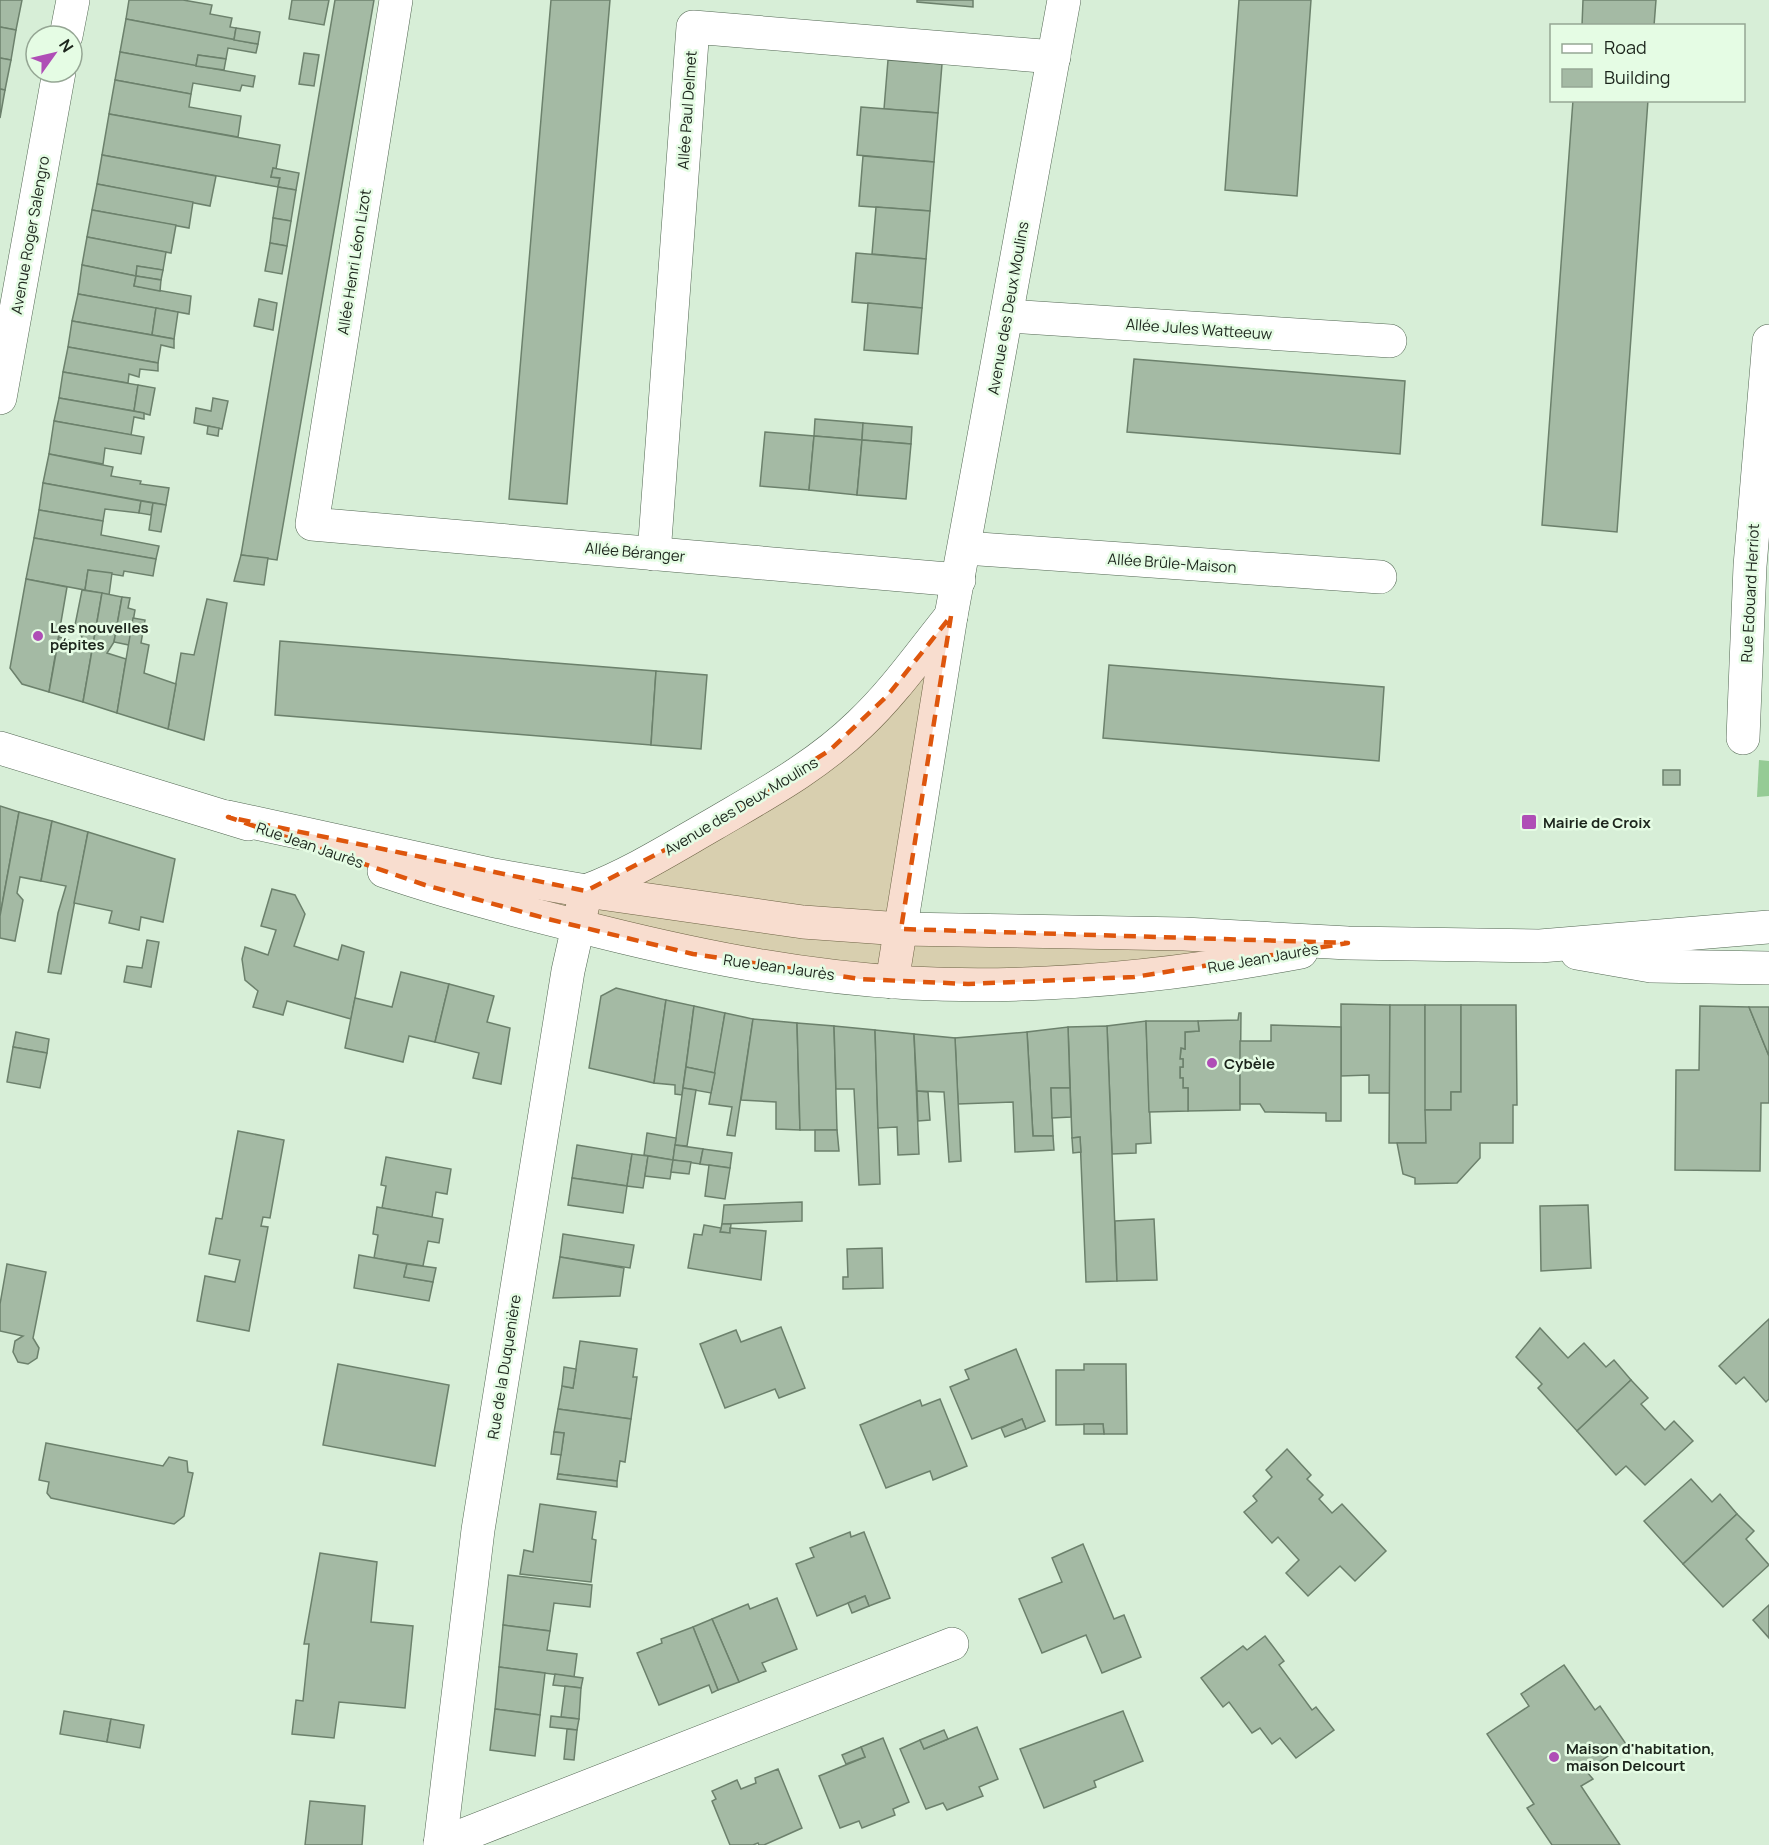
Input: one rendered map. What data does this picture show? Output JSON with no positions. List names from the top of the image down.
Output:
{
  "streets": {
    "street": [
      "Allée Paul Delmet",
      "Avenue Roger Salengro",
      "Allée Henri Léon Lizot",
      "Avenue des Deux Moulins",
      "Allée Jules Watteeuw",
      "Allée Béranger",
      "Allée Brûle-Maison",
      "Rue Edouard Herriot",
      "Rue Jean Jaurès",
      "Rue de la Duquenière"
    ]
  },
  "crossings": [
    ["Allée Paul Delmet", "Avenue des Deux Moulins"],
    ["Allée Paul Delmet", "Allée Béranger"],
    ["Allée Henri Léon Lizot", "Allée Béranger"],
    ["Avenue des Deux Moulins", "Allée Jules Watteeuw"],
    ["Avenue des Deux Moulins", "Allée Béranger"],
    ["Avenue des Deux Moulins", "Allée Brûle-Maison"],
    ["Avenue des Deux Moulins", "Rue Jean Jaurès"],
    ["Avenue des Deux Moulins", "Rue de la Duquenière"],
    ["Rue Jean Jaurès", "Rue de la Duquenière"]
  ],
  "places": {
    "other": ["Les nouvelles pépites", "Cybèle", "Maison d'habitation, maison Delcourt"],
    "transit": ["Mairie de Croix"]
  },
  "legend": ["Road", "Building"],
  "north": "top right"
}
